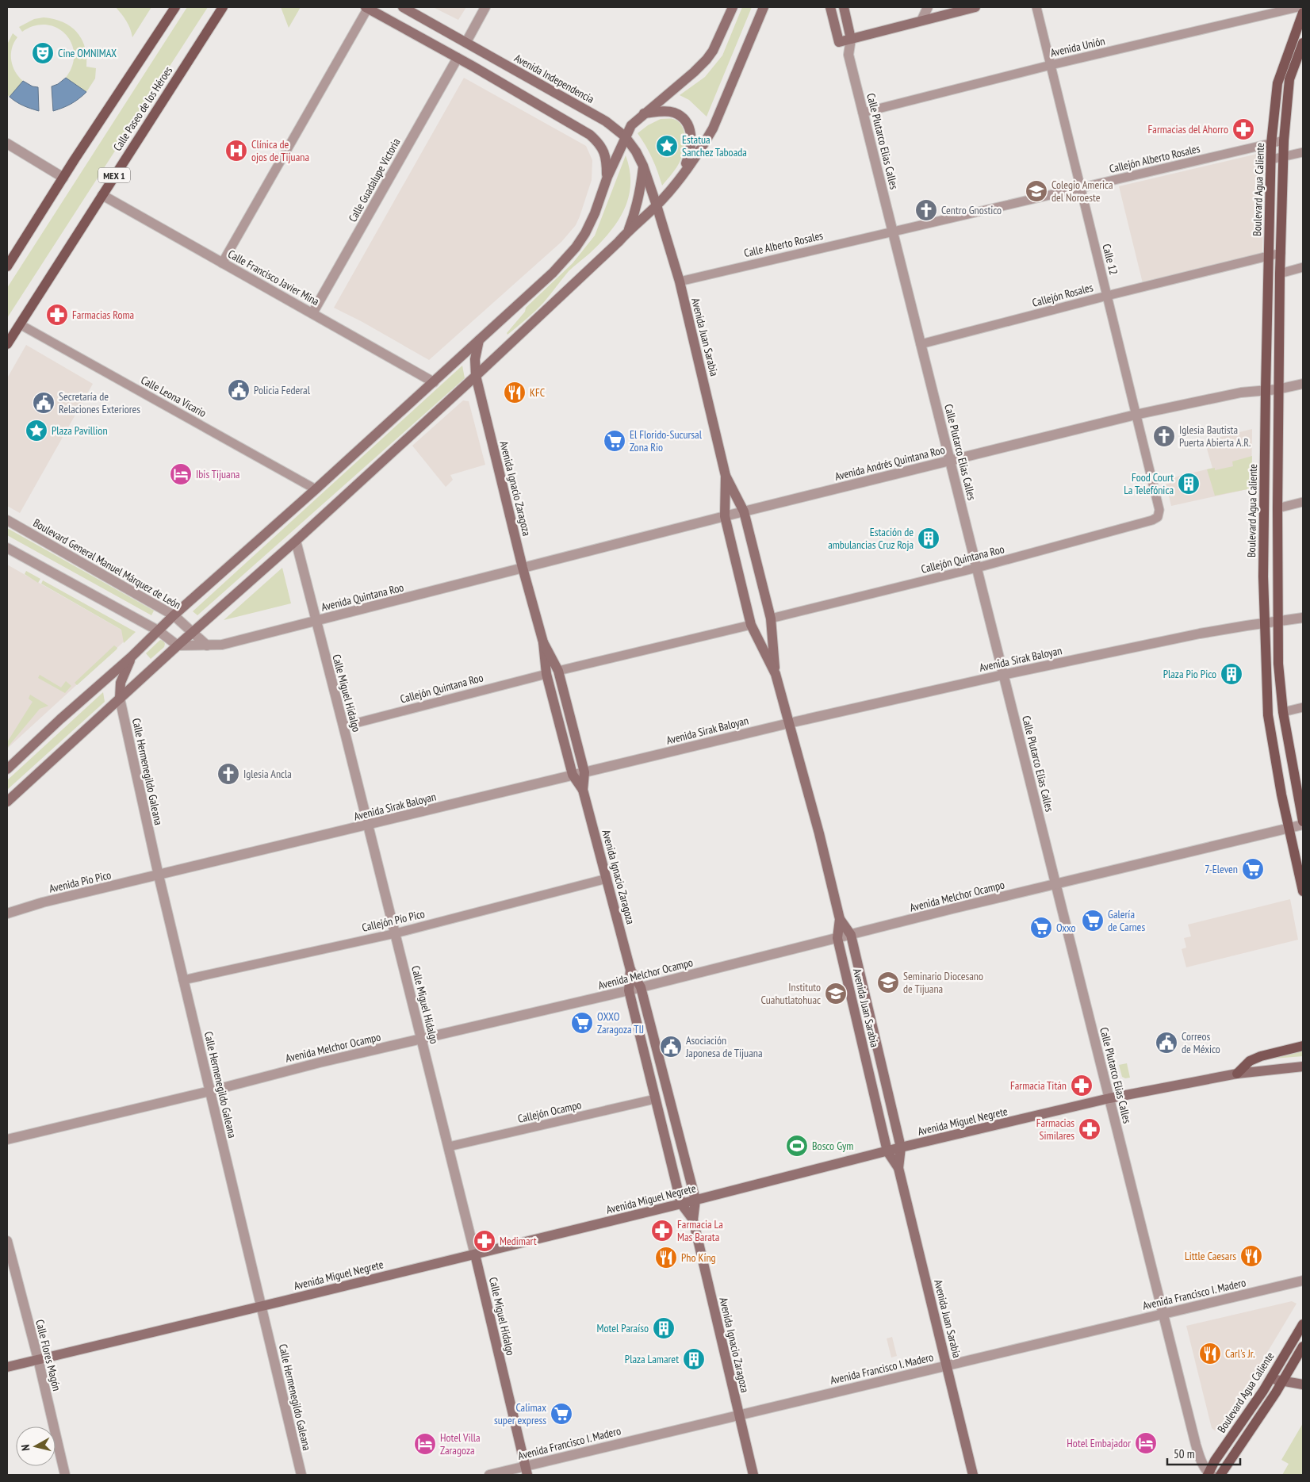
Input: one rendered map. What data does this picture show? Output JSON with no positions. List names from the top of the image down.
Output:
{
  "streets": {
    "main road": [
      "Avenida Independencia",
      "Calle Paseo de los Héroes",
      "Calle Plutarco Elias Calles",
      "MEX 1",
      "Boulevard Agua Caliente",
      "Avenida Juan Sarabia",
      "Avenida Ignacio Zaragoza",
      "Calle Miguel Hidalgo",
      "Avenida Miguel Negrete"
    ],
    "street": [
      "Avenida Unión",
      "Callejón Alberto Rosales",
      "Calle Guadalupe Victoria",
      "Calle Alberto Rosales",
      "Calle 12",
      "Calle Francisco Javier Mina",
      "Callejón Rosales",
      "Calle Leona Vicario",
      "Avenida Andrés Quintana Roo",
      "Callejón Quintana Roo",
      "Boulevard General Manuel Márquez de León",
      "Avenida Quintana Roo",
      "Avenida Sirak Baloyan",
      "Calle Hermenegildo Galeana",
      "Avenida Pio Pico",
      "Avenida Melchor Ocampo",
      "Callejón Pío Pico",
      "Callejón Ocampo",
      "Avenida Francisco I. Madero",
      "Calle Flores Magón"
    ]
  },
  "crossings": [
    ["Avenida Unión", "Calle Plutarco Elias Calles"],
    ["Avenida Unión", "Calle 12"],
    ["Avenida Independencia", "Avenida Juan Sarabia"],
    ["Calle Paseo de los Héroes", "Calle Francisco Javier Mina"],
    ["Calle Paseo de los Héroes", "Calle Leona Vicario"],
    ["Calle Plutarco Elias Calles", "Callejón Alberto Rosales"],
    ["Calle Plutarco Elias Calles", "Boulevard Agua Caliente"],
    ["Calle Plutarco Elias Calles", "Calle Alberto Rosales"],
    ["Calle Plutarco Elias Calles", "Callejón Rosales"],
    ["Calle Plutarco Elias Calles", "Avenida Andrés Quintana Roo"],
    ["Calle Plutarco Elias Calles", "Callejón Quintana Roo"],
    ["Calle Plutarco Elias Calles", "Avenida Sirak Baloyan"],
    ["Calle Plutarco Elias Calles", "Avenida Melchor Ocampo"],
    ["Calle Plutarco Elias Calles", "Avenida Miguel Negrete"],
    ["Calle Plutarco Elias Calles", "Avenida Francisco I. Madero"],
    ["Callejón Alberto Rosales", "Boulevard Agua Caliente"],
    ["Callejón Alberto Rosales", "Calle Alberto Rosales"],
    ["Callejón Alberto Rosales", "Calle 12"],
    ["Calle Guadalupe Victoria", "Calle Francisco Javier Mina"],
    ["Boulevard Agua Caliente", "Callejón Rosales"],
    ["Boulevard Agua Caliente", "Avenida Andrés Quintana Roo"],
    ["Boulevard Agua Caliente", "Avenida Sirak Baloyan"],
    ["Boulevard Agua Caliente", "Avenida Melchor Ocampo"],
    ["Calle Alberto Rosales", "Avenida Juan Sarabia"],
    ["Calle 12", "Callejón Rosales"],
    ["Calle 12", "Avenida Andrés Quintana Roo"],
    ["Calle 12", "Callejón Quintana Roo"],
    ["Avenida Juan Sarabia", "Avenida Andrés Quintana Roo"],
    ["Avenida Juan Sarabia", "Callejón Quintana Roo"],
    ["Avenida Juan Sarabia", "Avenida Sirak Baloyan"],
    ["Avenida Juan Sarabia", "Avenida Melchor Ocampo"],
    ["Avenida Juan Sarabia", "Avenida Miguel Negrete"],
    ["Avenida Juan Sarabia", "Avenida Francisco I. Madero"],
    ["Avenida Andrés Quintana Roo", "Avenida Ignacio Zaragoza"],
    ["Avenida Andrés Quintana Roo", "Avenida Quintana Roo"],
    ["Avenida Ignacio Zaragoza", "Callejón Quintana Roo"],
    ["Avenida Ignacio Zaragoza", "Avenida Quintana Roo"],
    ["Avenida Ignacio Zaragoza", "Avenida Sirak Baloyan"],
    ["Avenida Ignacio Zaragoza", "Avenida Melchor Ocampo"],
    ["Avenida Ignacio Zaragoza", "Callejón Pío Pico"],
    ["Avenida Ignacio Zaragoza", "Callejón Ocampo"],
    ["Avenida Ignacio Zaragoza", "Avenida Miguel Negrete"],
    ["Avenida Ignacio Zaragoza", "Avenida Francisco I. Madero"],
    ["Callejón Quintana Roo", "Calle Miguel Hidalgo"],
    ["Avenida Quintana Roo", "Calle Miguel Hidalgo"],
    ["Avenida Sirak Baloyan", "Calle Miguel Hidalgo"],
    ["Avenida Sirak Baloyan", "Calle Hermenegildo Galeana"],
    ["Avenida Sirak Baloyan", "Avenida Pio Pico"],
    ["Calle Miguel Hidalgo", "Avenida Melchor Ocampo"],
    ["Calle Miguel Hidalgo", "Callejón Pío Pico"],
    ["Calle Miguel Hidalgo", "Callejón Ocampo"],
    ["Calle Miguel Hidalgo", "Avenida Miguel Negrete"],
    ["Calle Miguel Hidalgo", "Avenida Francisco I. Madero"],
    ["Calle Hermenegildo Galeana", "Avenida Pio Pico"],
    ["Calle Hermenegildo Galeana", "Avenida Melchor Ocampo"],
    ["Calle Hermenegildo Galeana", "Callejón Pío Pico"],
    ["Calle Hermenegildo Galeana", "Avenida Miguel Negrete"],
    ["Avenida Miguel Negrete", "Calle Flores Magón"]
  ],
  "places": {
    "theatre": ["Cine OMNIMAX"],
    "pharmacy": [
      "Farmacias del Ahorro",
      "Farmacias Roma",
      "Farmacia Titán",
      "Farmacias Similares",
      "Farmacia La Mas Barata",
      "Medimart"
    ],
    "place": ["Estatua Sanchez Taboada", "Plaza Pavillion"],
    "hospital": ["Clínica de ojos de Tijuana"],
    "school or university": ["Colegio America del Noroeste", "Seminario Diocesano de Tijuana", "Instituto Cuahutlatohuac"],
    "church": ["Centro Gnostico", "Iglesia Bautista Puerta Abierta A.R.", "Iglesia Ancla"],
    "public building": [
      "Policia Federal",
      "Secretaría de Relaciones Exteriores",
      "Correos de México",
      "Asociación Japonesa de Tijuana"
    ],
    "restaurant": [
      "KFC",
      "Little Caesars",
      "Pho King",
      "Carl's Jr."
    ],
    "supermarket": [
      "El Florido-Sucursal Zona Rio",
      "7-Eleven",
      "Galería de Carnes",
      "Oxxo",
      "OXXO Zaragoza TIJ",
      "Calimax super express"
    ],
    "hotel": ["Ibis Tijuana", "Hotel Embajador", "Hotel Villa Zaragoza"],
    "building": [
      "Food Court La Telefónica",
      "Estación de ambulancias Cruz Roja",
      "Plaza Pio Pico",
      "Motel Paraíso",
      "Plaza Lamaret"
    ],
    "sports": ["Bosco Gym"]
  },
  "scale_bar": "50 m",
  "north": "left"
}
